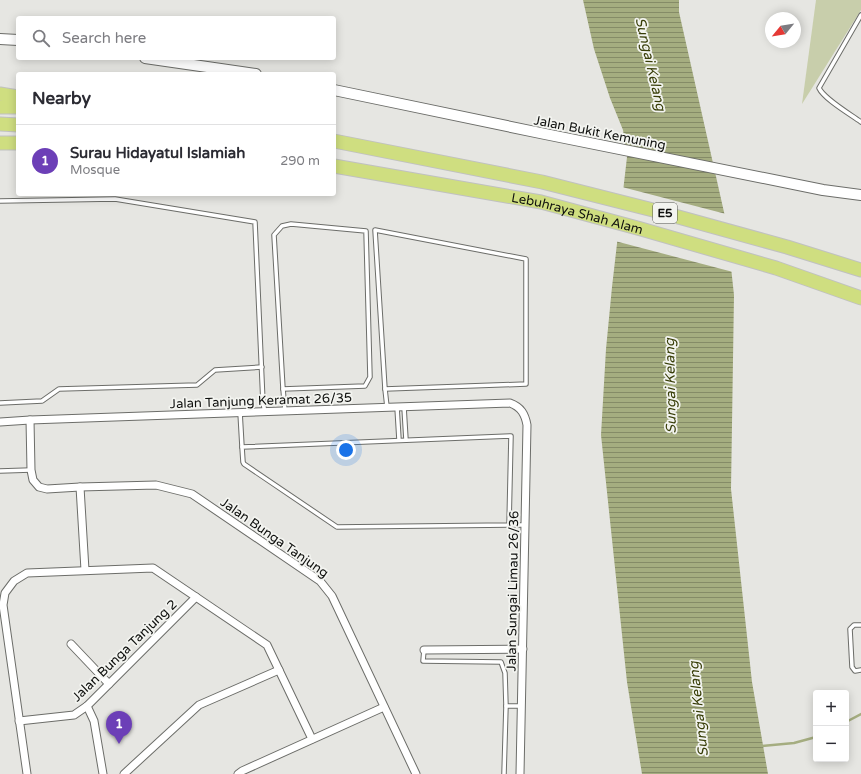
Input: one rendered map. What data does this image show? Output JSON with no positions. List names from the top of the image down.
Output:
{
  "streets": {
    "highway": ["E5", "Lebuhraya Shah Alam"],
    "main road": ["Jalan Bukit Kemuning"],
    "street": [
      "Jalan Tanjung Keramat 26/35",
      "Jalan Bunga Tanjung",
      "Jalan Sungai Limau 26/36",
      "Jalan Bunga Tanjung 2"
    ]
  },
  "crossings": [
    ["Jalan Tanjung Keramat 26/35", "Jalan Bunga Tanjung"],
    ["Jalan Tanjung Keramat 26/35", "Jalan Sungai Limau 26/36"]
  ],
  "water": ["Sungai Kelang"],
  "north": "bottom left",
  "page": {
    "search": "Search here",
    "heading": "Nearby",
    "list": [
      {
        "mark": "1",
        "name": "Surau Hidayatul Islamiah",
        "note": "Mosque",
        "value": "290 m"
      }
    ],
    "map_buttons": ["+", "−"],
    "pins": "1"
  }
}
